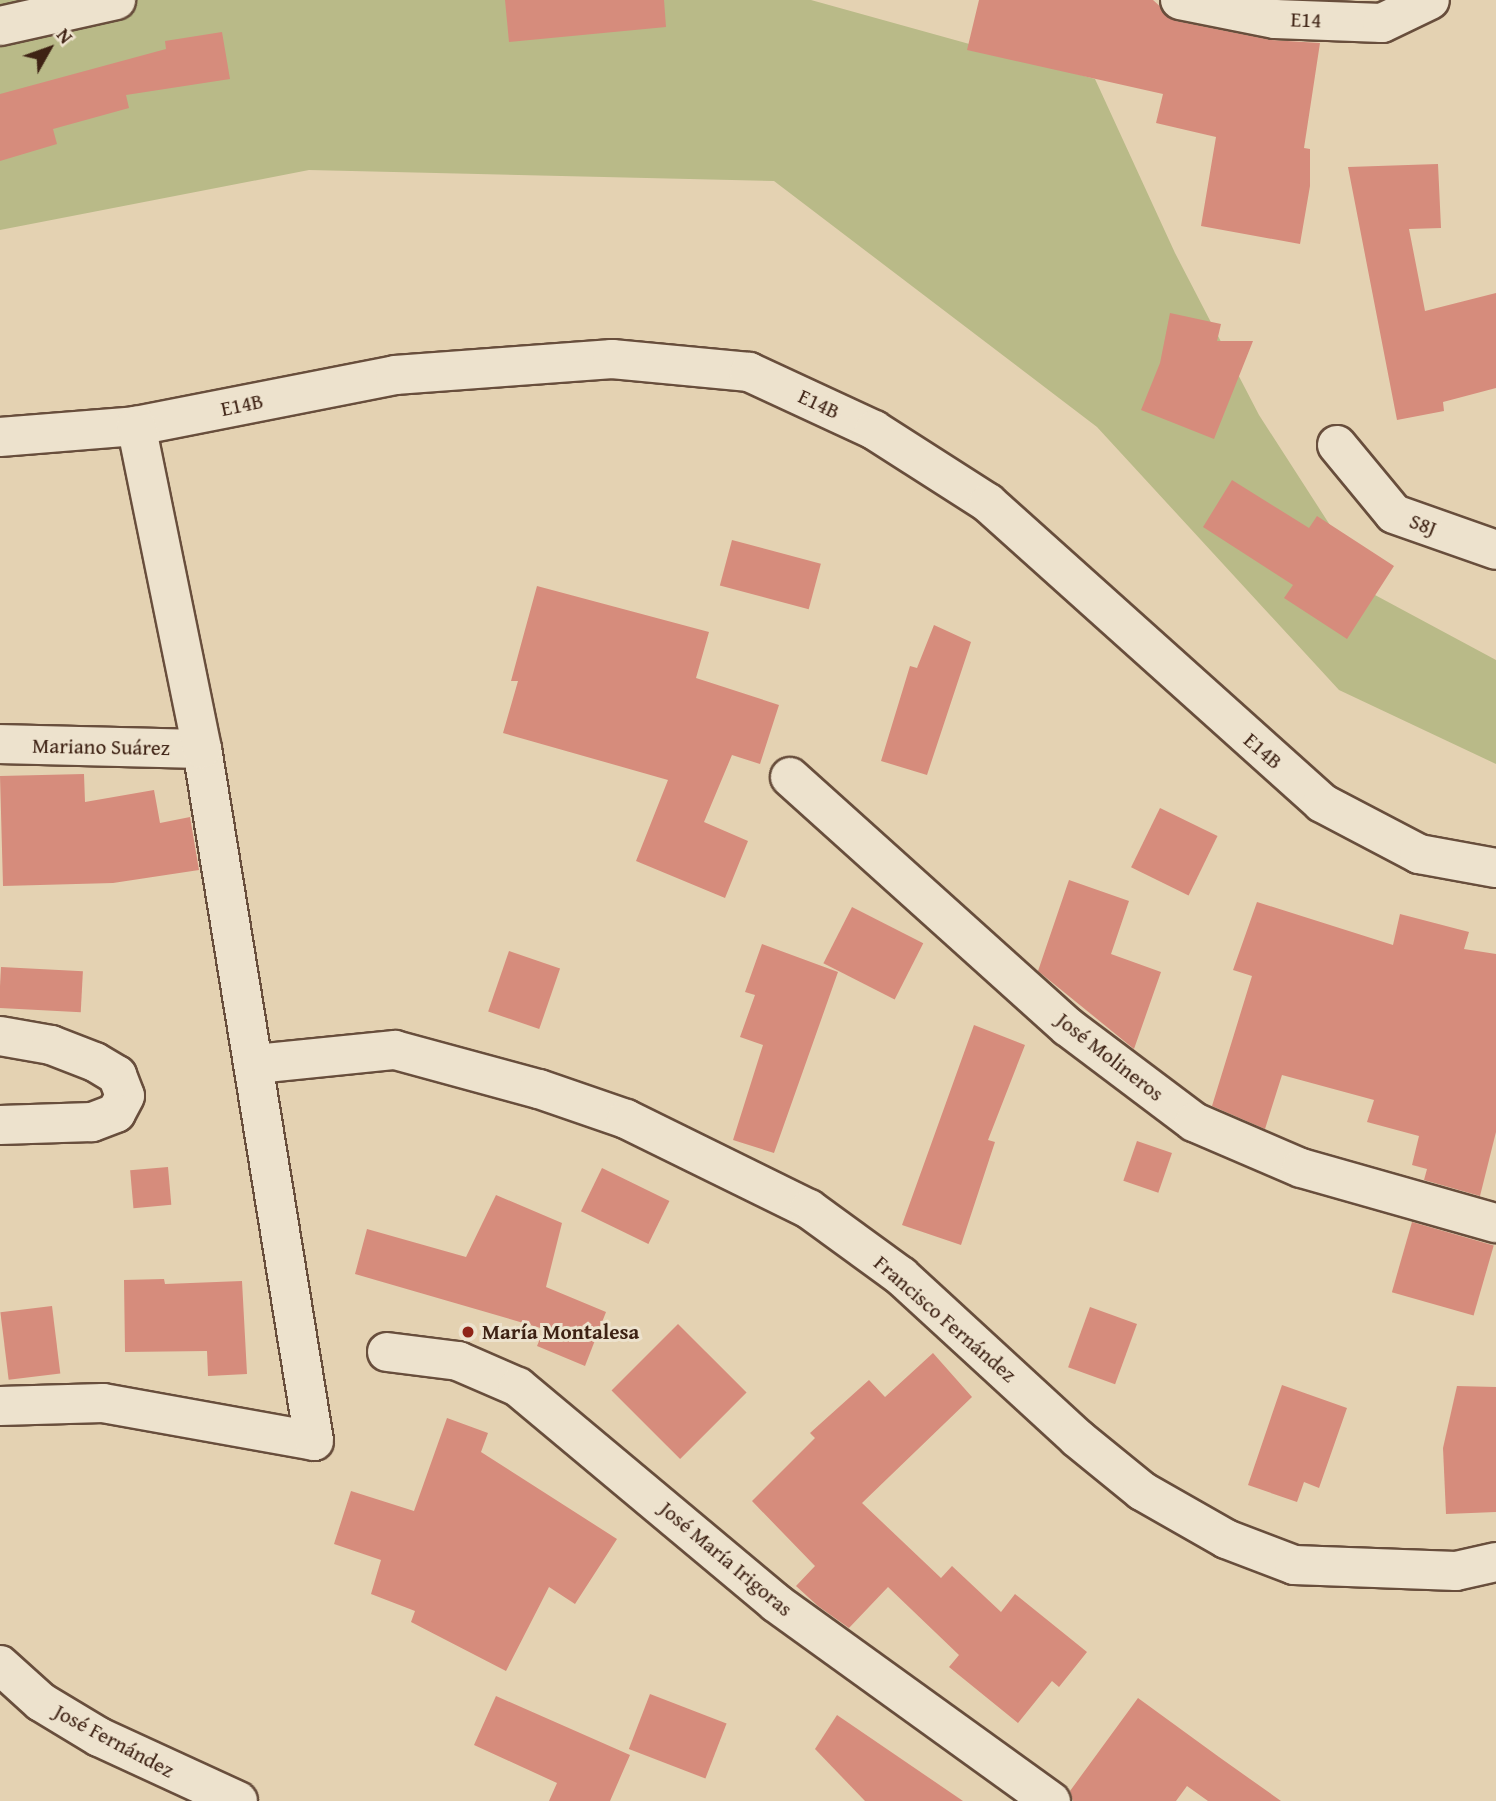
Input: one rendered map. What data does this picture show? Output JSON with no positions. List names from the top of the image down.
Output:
{
  "streets": {
    "street": [
      "E14",
      "E14B",
      "S8J",
      "Mariano Suárez",
      "José Molineros",
      "Francisco Fernández",
      "José María Irigoras",
      "José Fernández"
    ]
  },
  "places": ["María Montalesa"],
  "north": "top right"
}
